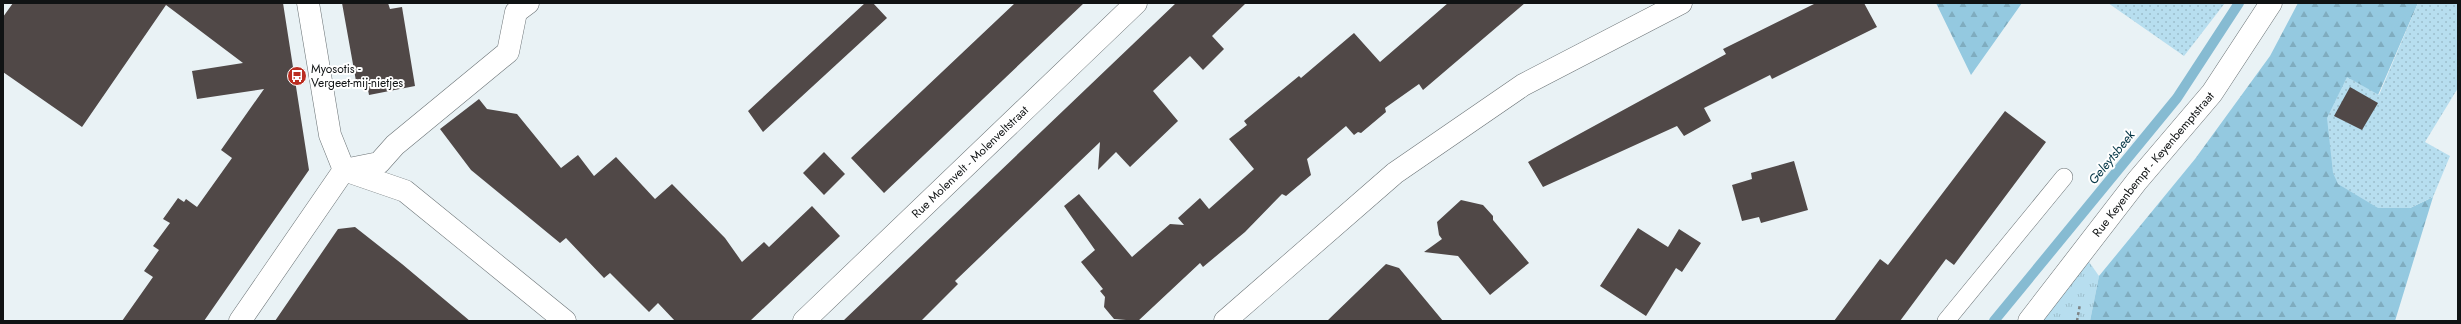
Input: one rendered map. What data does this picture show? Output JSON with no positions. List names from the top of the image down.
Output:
{
  "streets": {
    "street": ["Rue Molenvelt - Molenveltstraat", "Rue Keyenbempt - Keyenbemptstraat"]
  },
  "water": ["Geleytsbeek"],
  "places": {
    "bus stop": ["Myosotis - Vergeet-mij-nietjes"]
  }
}
